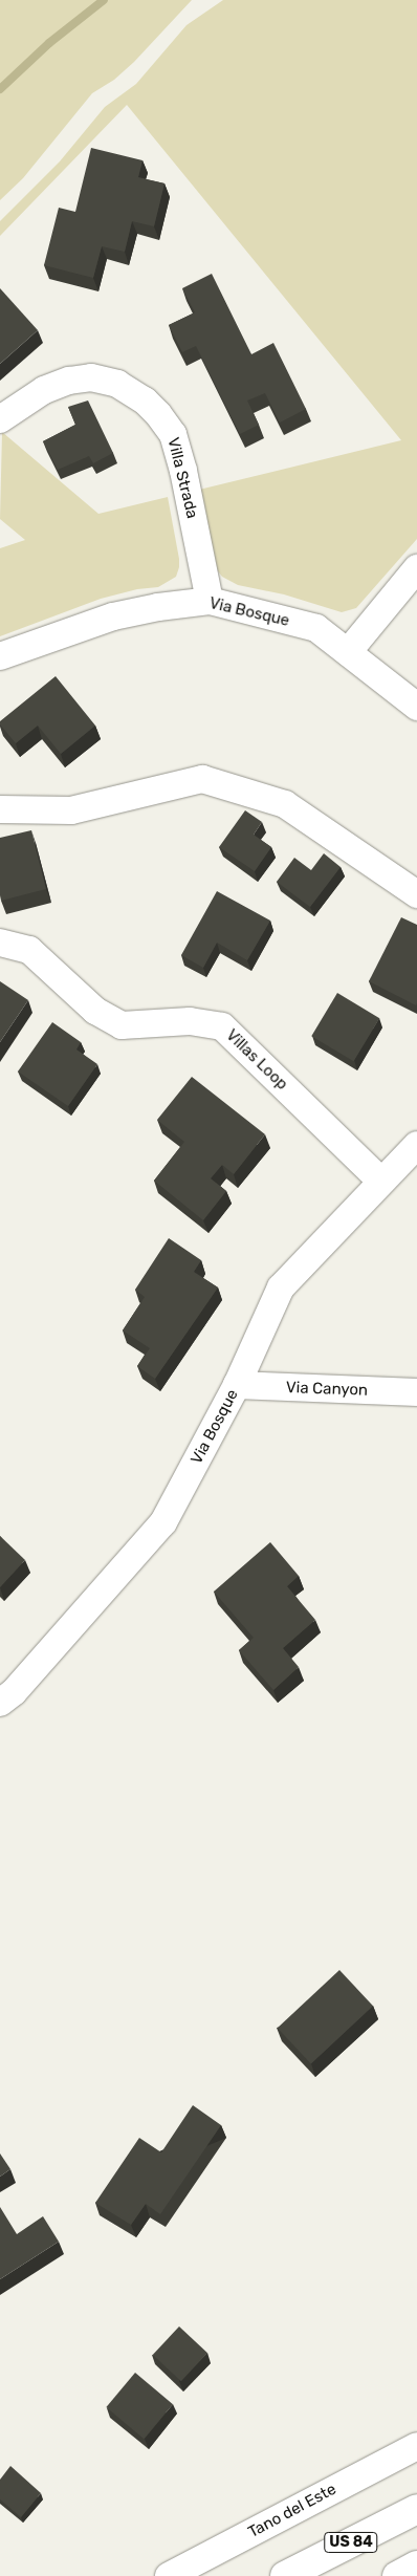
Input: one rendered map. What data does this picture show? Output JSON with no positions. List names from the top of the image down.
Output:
{
  "streets": {
    "highway": ["US 84"],
    "street": [
      "Villa Strada",
      "Via Bosque",
      "Villas Loop",
      "Via Canyon",
      "Tano del Este"
    ]
  },
  "crossings": [
    ["Villa Strada", "Via Bosque"],
    ["Via Bosque", "Villas Loop"],
    ["Via Bosque", "Via Canyon"]
  ]
}
